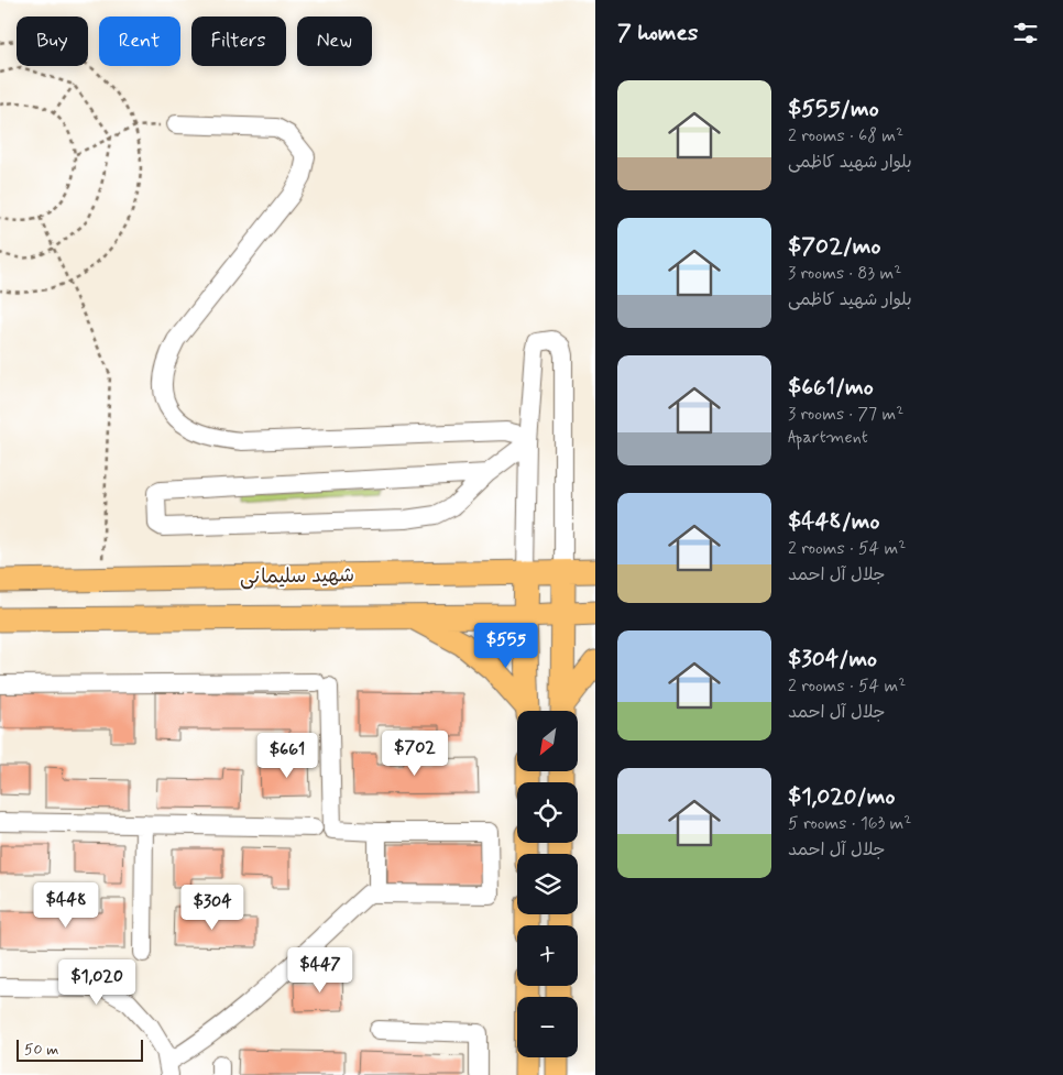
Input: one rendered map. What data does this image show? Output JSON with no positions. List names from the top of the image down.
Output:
{
  "streets": {
    "main road": ["شهید سلیمانی"]
  },
  "scale_bar": "50 m",
  "north": "bottom left",
  "page": {
    "heading": "7 homes",
    "chip": [
      "Buy",
      "Rent",
      "Filters",
      "New"
    ],
    "list": [
      {
        "name": "$555/mo",
        "note": "2 rooms · 68 m² · بلوار شهید کاظمی"
      },
      {
        "name": "$702/mo",
        "note": "3 rooms · 83 m² · بلوار شهید کاظمی"
      },
      {
        "name": "$661/mo",
        "note": "3 rooms · 77 m² · Apartment"
      },
      {
        "name": "$448/mo",
        "note": "2 rooms · 54 m² · جلال آل احمد"
      },
      {
        "name": "$304/mo",
        "note": "2 rooms · 54 m² · جلال آل احمد"
      },
      {
        "name": "$1,020/mo",
        "note": "5 rooms · 163 m² · جلال آل احمد"
      }
    ],
    "price": [
      "$555",
      "$702",
      "$661",
      "$448",
      "$304",
      "$447",
      "$1,020"
    ],
    "map_buttons": ["+", "−"],
    "scale": "50 m"
  }
}
